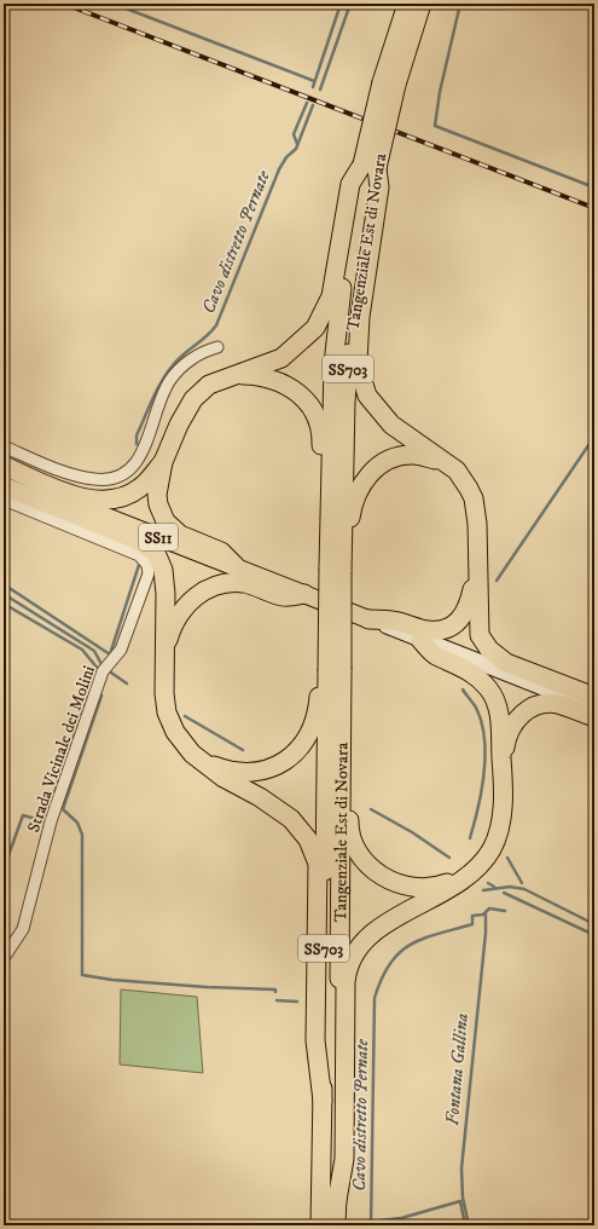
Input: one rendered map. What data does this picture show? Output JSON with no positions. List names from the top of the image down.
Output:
{
  "streets": {
    "highway": ["Tangenziale Est di Novara", "SS703"],
    "main road": ["SS11"],
    "street": ["Strada Vicinale dei Molini"]
  },
  "crossings": [
    ["Tangenziale Est di Novara", "SS703"],
    ["SS703", "SS11"]
  ],
  "water": ["Cavo distretto Pernate", "Fontana Gallina"]
}
